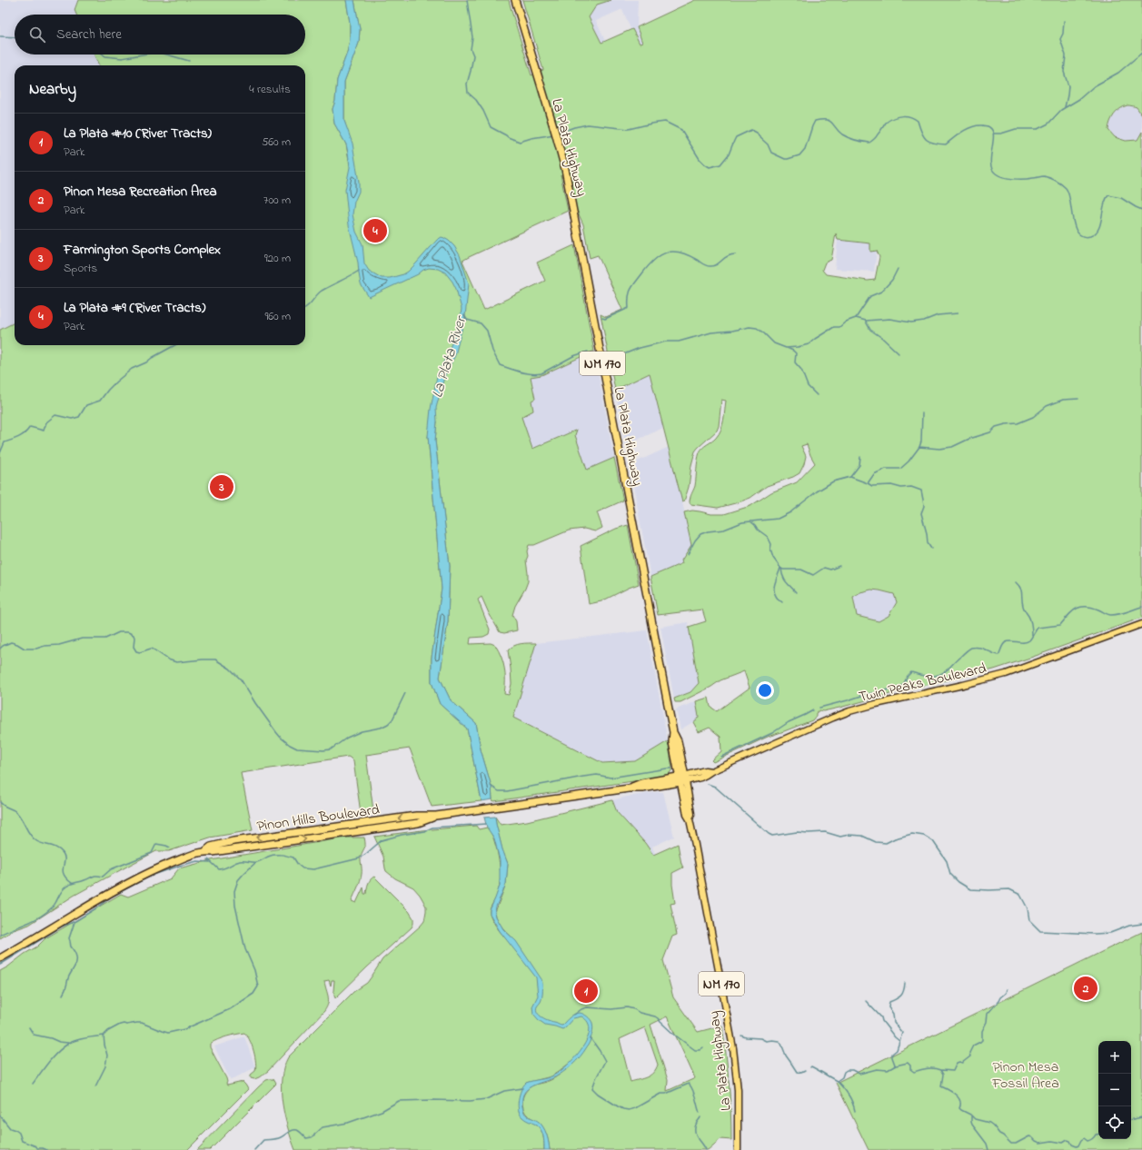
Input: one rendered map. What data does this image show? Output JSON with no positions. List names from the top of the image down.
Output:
{
  "streets": {
    "highway": ["La Plata Highway", "NM 170", "Pinon Hills Boulevard"],
    "main road": ["Twin Peaks Boulevard"]
  },
  "crossings": [
    ["La Plata Highway", "Twin Peaks Boulevard"],
    ["La Plata Highway", "Pinon Hills Boulevard"],
    ["Twin Peaks Boulevard", "Pinon Hills Boulevard"]
  ],
  "water": ["La Plata River"],
  "parks": ["Pinon Mesa Fossil Area"],
  "page": {
    "search": "Search here",
    "heading": ["Nearby", "4 results"],
    "list": [
      {
        "mark": "1",
        "name": "La Plata #10 (River Tracts)",
        "note": "Park",
        "value": "560 m"
      },
      {
        "mark": "2",
        "name": "Pinon Mesa Recreation Area",
        "note": "Park",
        "value": "700 m"
      },
      {
        "mark": "3",
        "name": "Farmington Sports Complex",
        "note": "Sports",
        "value": "920 m"
      },
      {
        "mark": "4",
        "name": "La Plata #9 (River Tracts)",
        "note": "Park",
        "value": "960 m"
      }
    ],
    "pins": [
      "4",
      "3",
      "2",
      "1"
    ],
    "map_buttons": ["+", "−"]
  }
}
